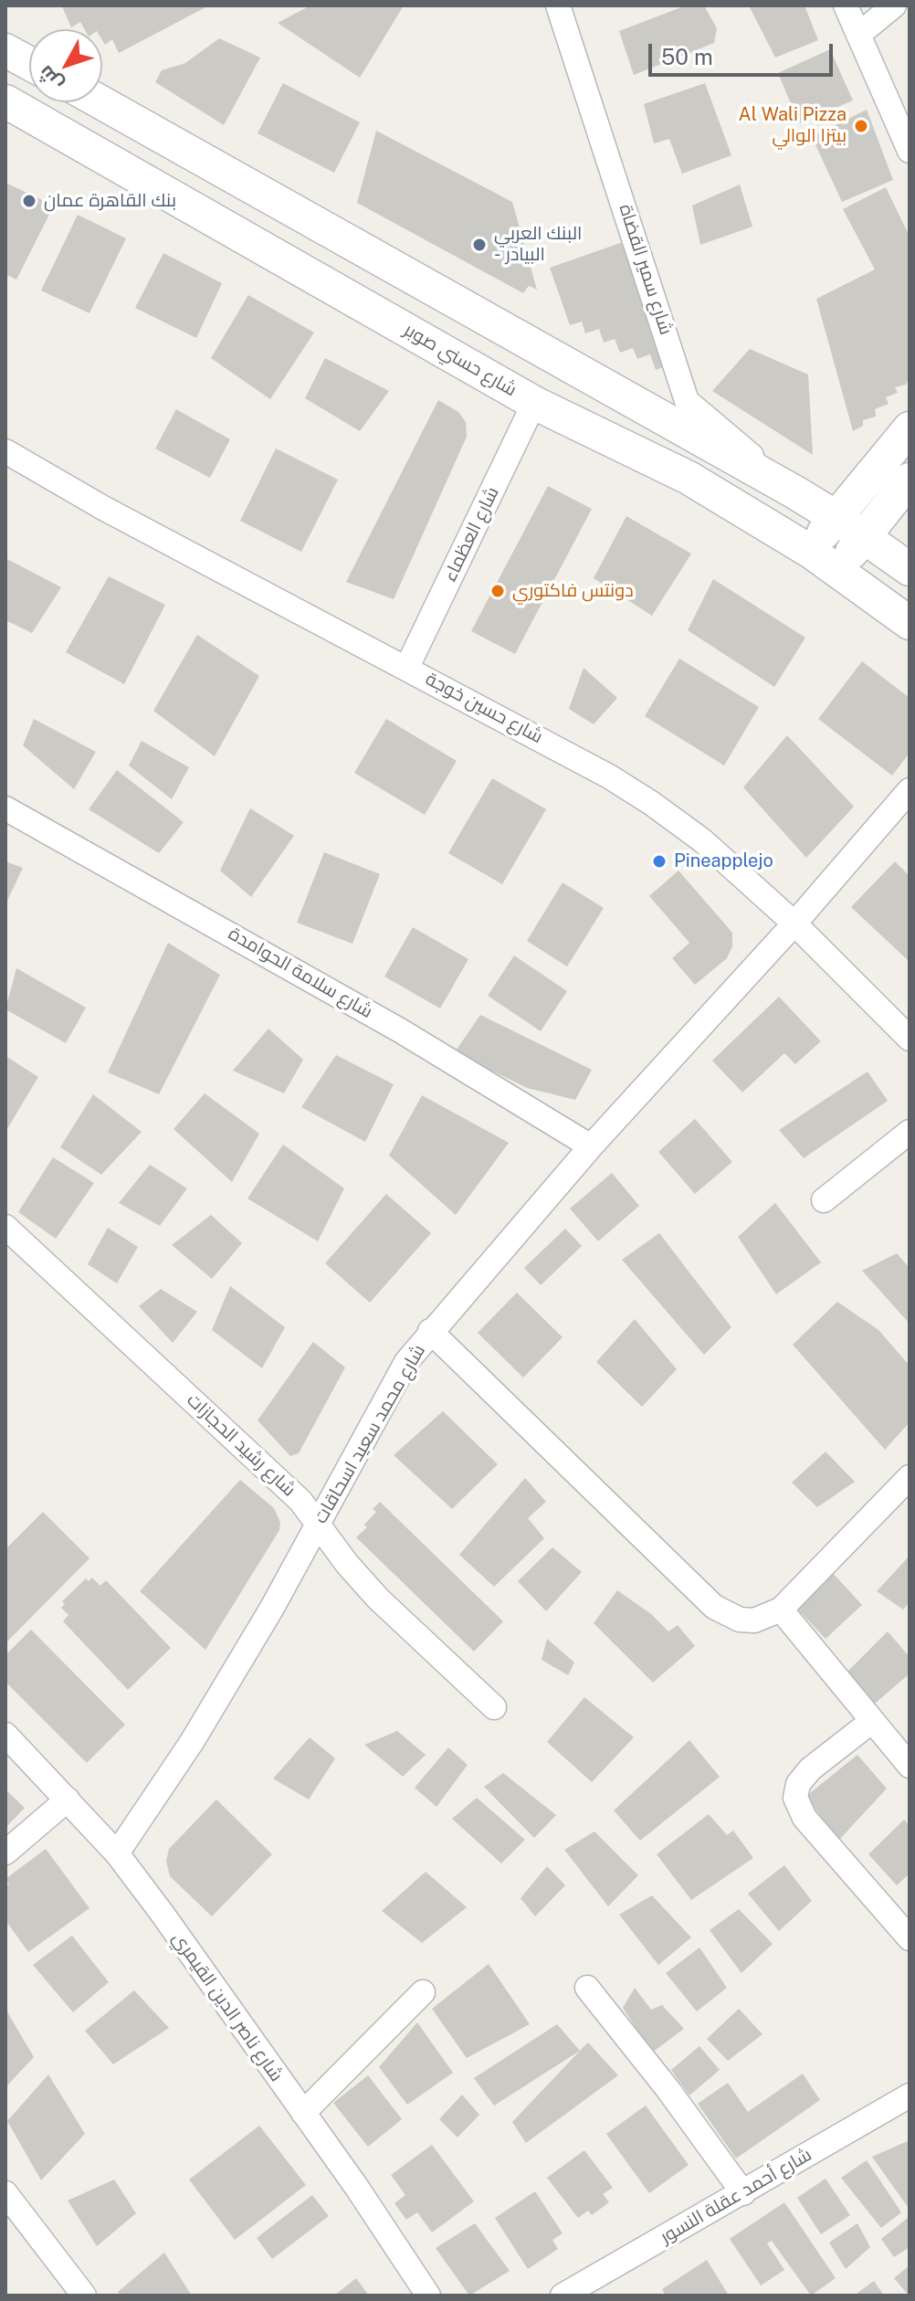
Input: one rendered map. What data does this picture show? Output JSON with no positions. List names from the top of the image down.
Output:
{
  "streets": {
    "main road": ["شارع حسني صوبر"],
    "street": [
      "شارع سمير القضاة",
      "شارع العظماء",
      "شارع حسين خوجة",
      "شارع سلامة الحوامدة",
      "شارع محمد سعيد اسحاقات",
      "شارع رشيد الحجازات",
      "شارع ناصر الدين القيمري",
      "شارع أحمد عقلة النسور"
    ]
  },
  "crossings": [
    ["شارع حسني صوبر", "شارع العظماء"],
    ["شارع العظماء", "شارع حسين خوجة"],
    ["شارع حسين خوجة", "شارع محمد سعيد اسحاقات"],
    ["شارع سلامة الحوامدة", "شارع محمد سعيد اسحاقات"],
    ["شارع محمد سعيد اسحاقات", "شارع رشيد الحجازات"],
    ["شارع محمد سعيد اسحاقات", "شارع ناصر الدين القيمري"]
  ],
  "places": [
    "Al Wali Pizza بيتزا الوالي",
    "بنك القاهرة عمان",
    "البنك العربي - البيادر",
    "دونتس فاكتوري",
    "Pineapplejo"
  ],
  "scale_bar": "50 m",
  "north": "bottom left"
}
